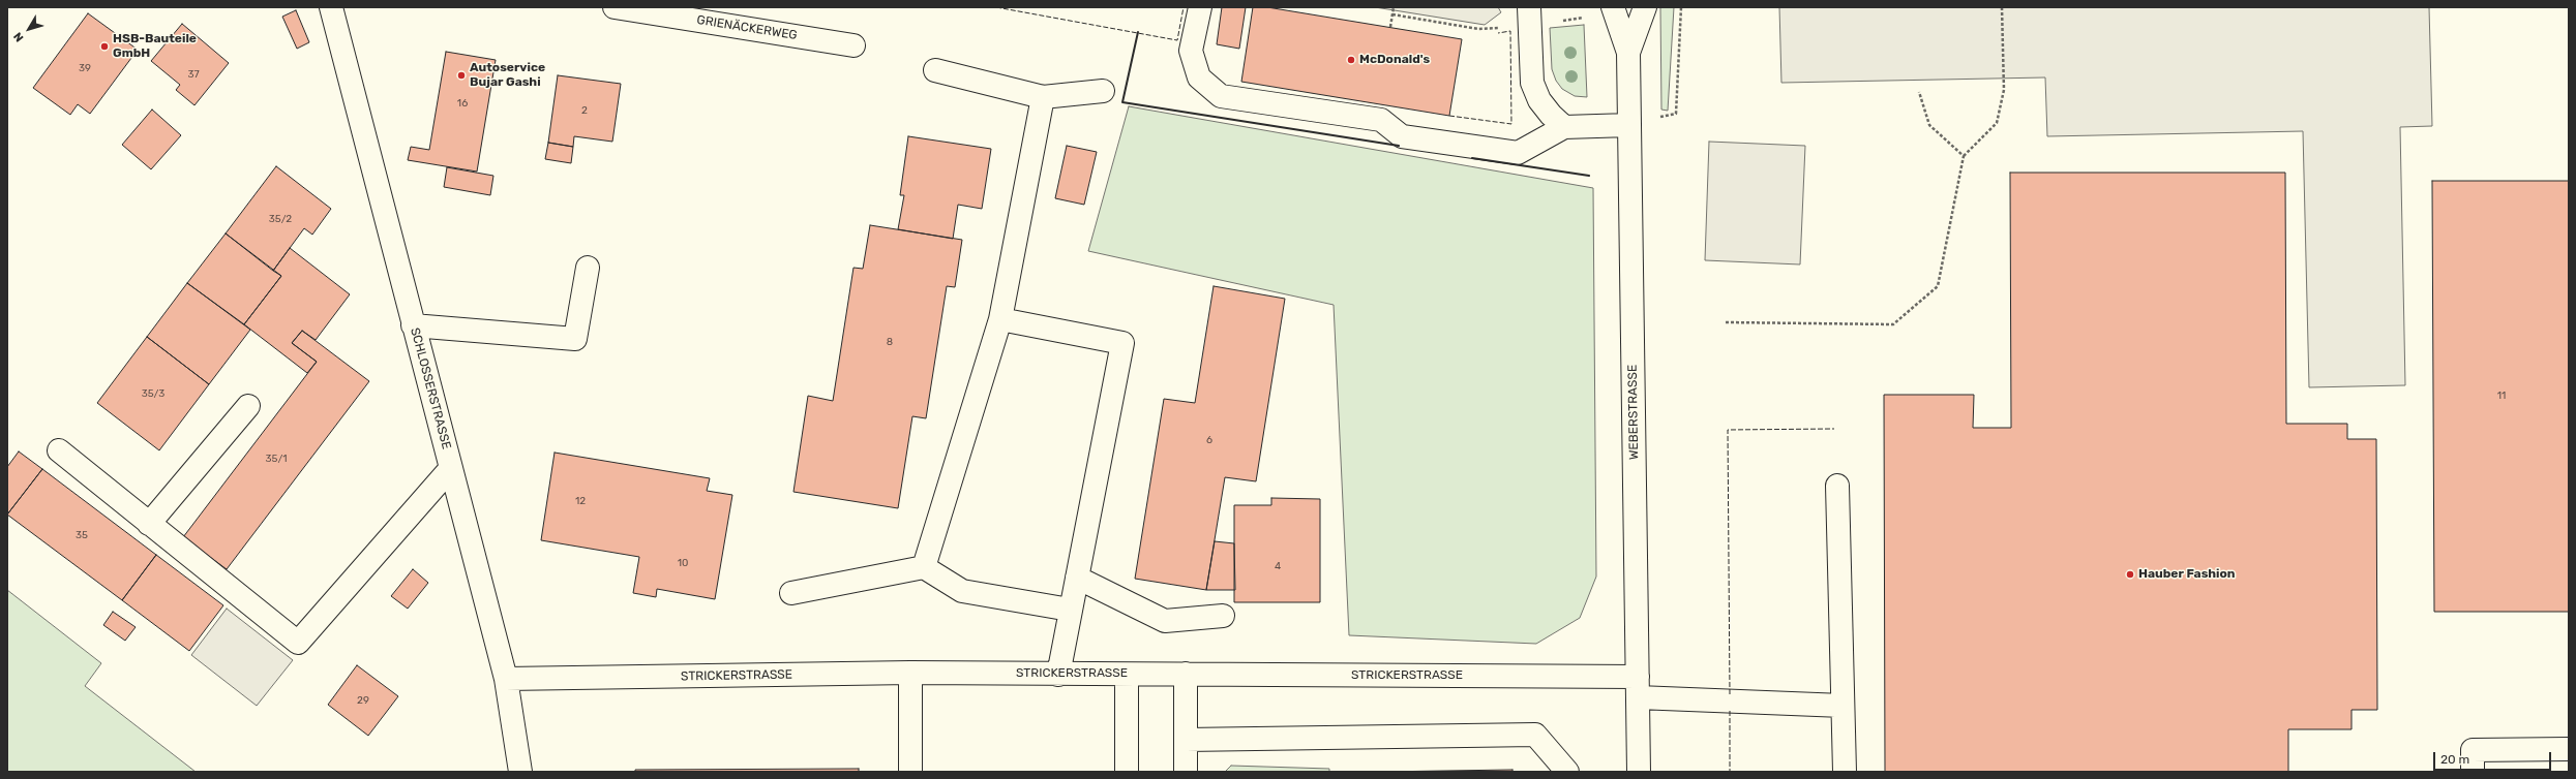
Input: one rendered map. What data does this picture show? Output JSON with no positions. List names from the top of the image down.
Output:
{
  "streets": {
    "street": [
      "GRIENÄCKERWEG",
      "SCHLOSSERSTRASSE",
      "WEBERSTRASSE",
      "STRICKERSTRASSE"
    ]
  },
  "crossings": [
    ["SCHLOSSERSTRASSE", "STRICKERSTRASSE"],
    ["WEBERSTRASSE", "STRICKERSTRASSE"]
  ],
  "places": [
    "HSB-Bauteile GmbH",
    "McDonald's",
    "Autoservice Bujar Gashi",
    "Hauber Fashion"
  ],
  "house_numbers": [
    "39",
    "37",
    "16",
    "2",
    "35/2",
    "8",
    "35/3",
    "11",
    "6",
    "35/1",
    "12",
    "35",
    "10",
    "4",
    "29"
  ],
  "scale_bar": "20 m",
  "north": "bottom left"
}
